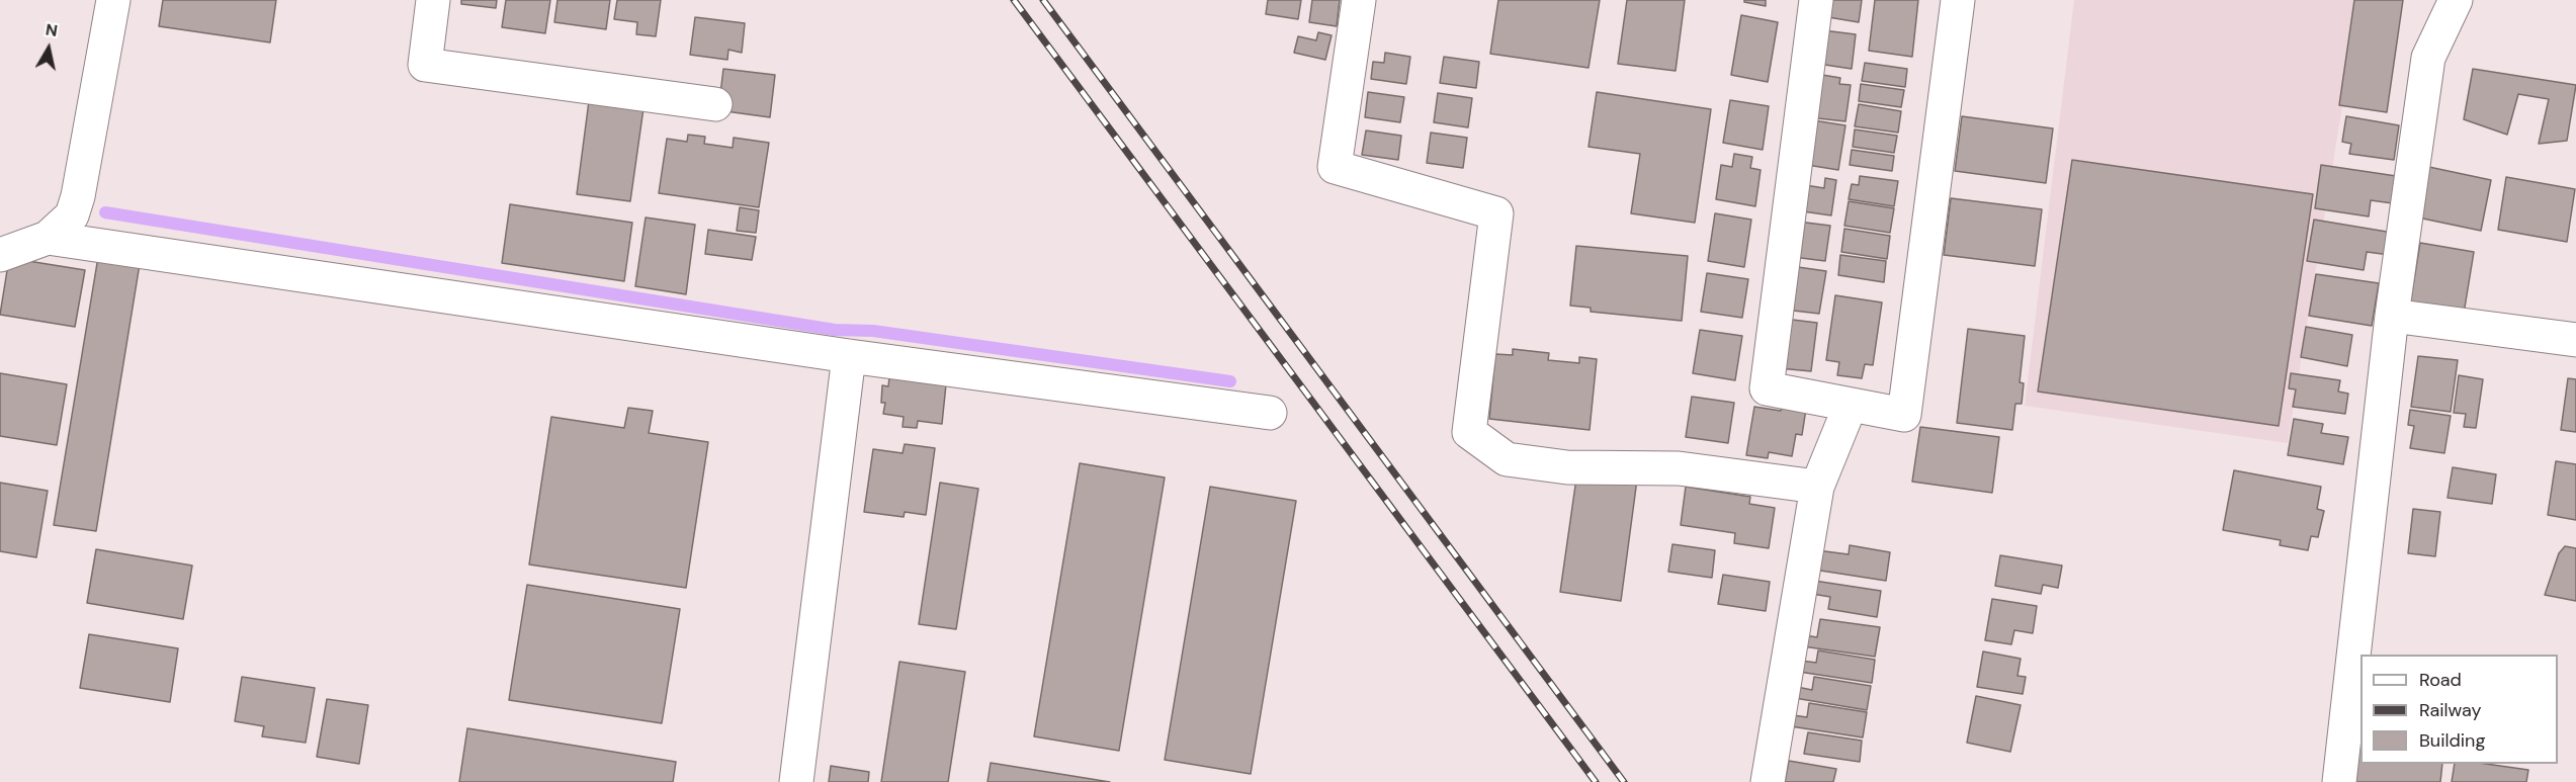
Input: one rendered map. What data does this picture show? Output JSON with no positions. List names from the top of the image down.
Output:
{
  "legend": ["Road", "Railway", "Building"],
  "north": "top"
}
